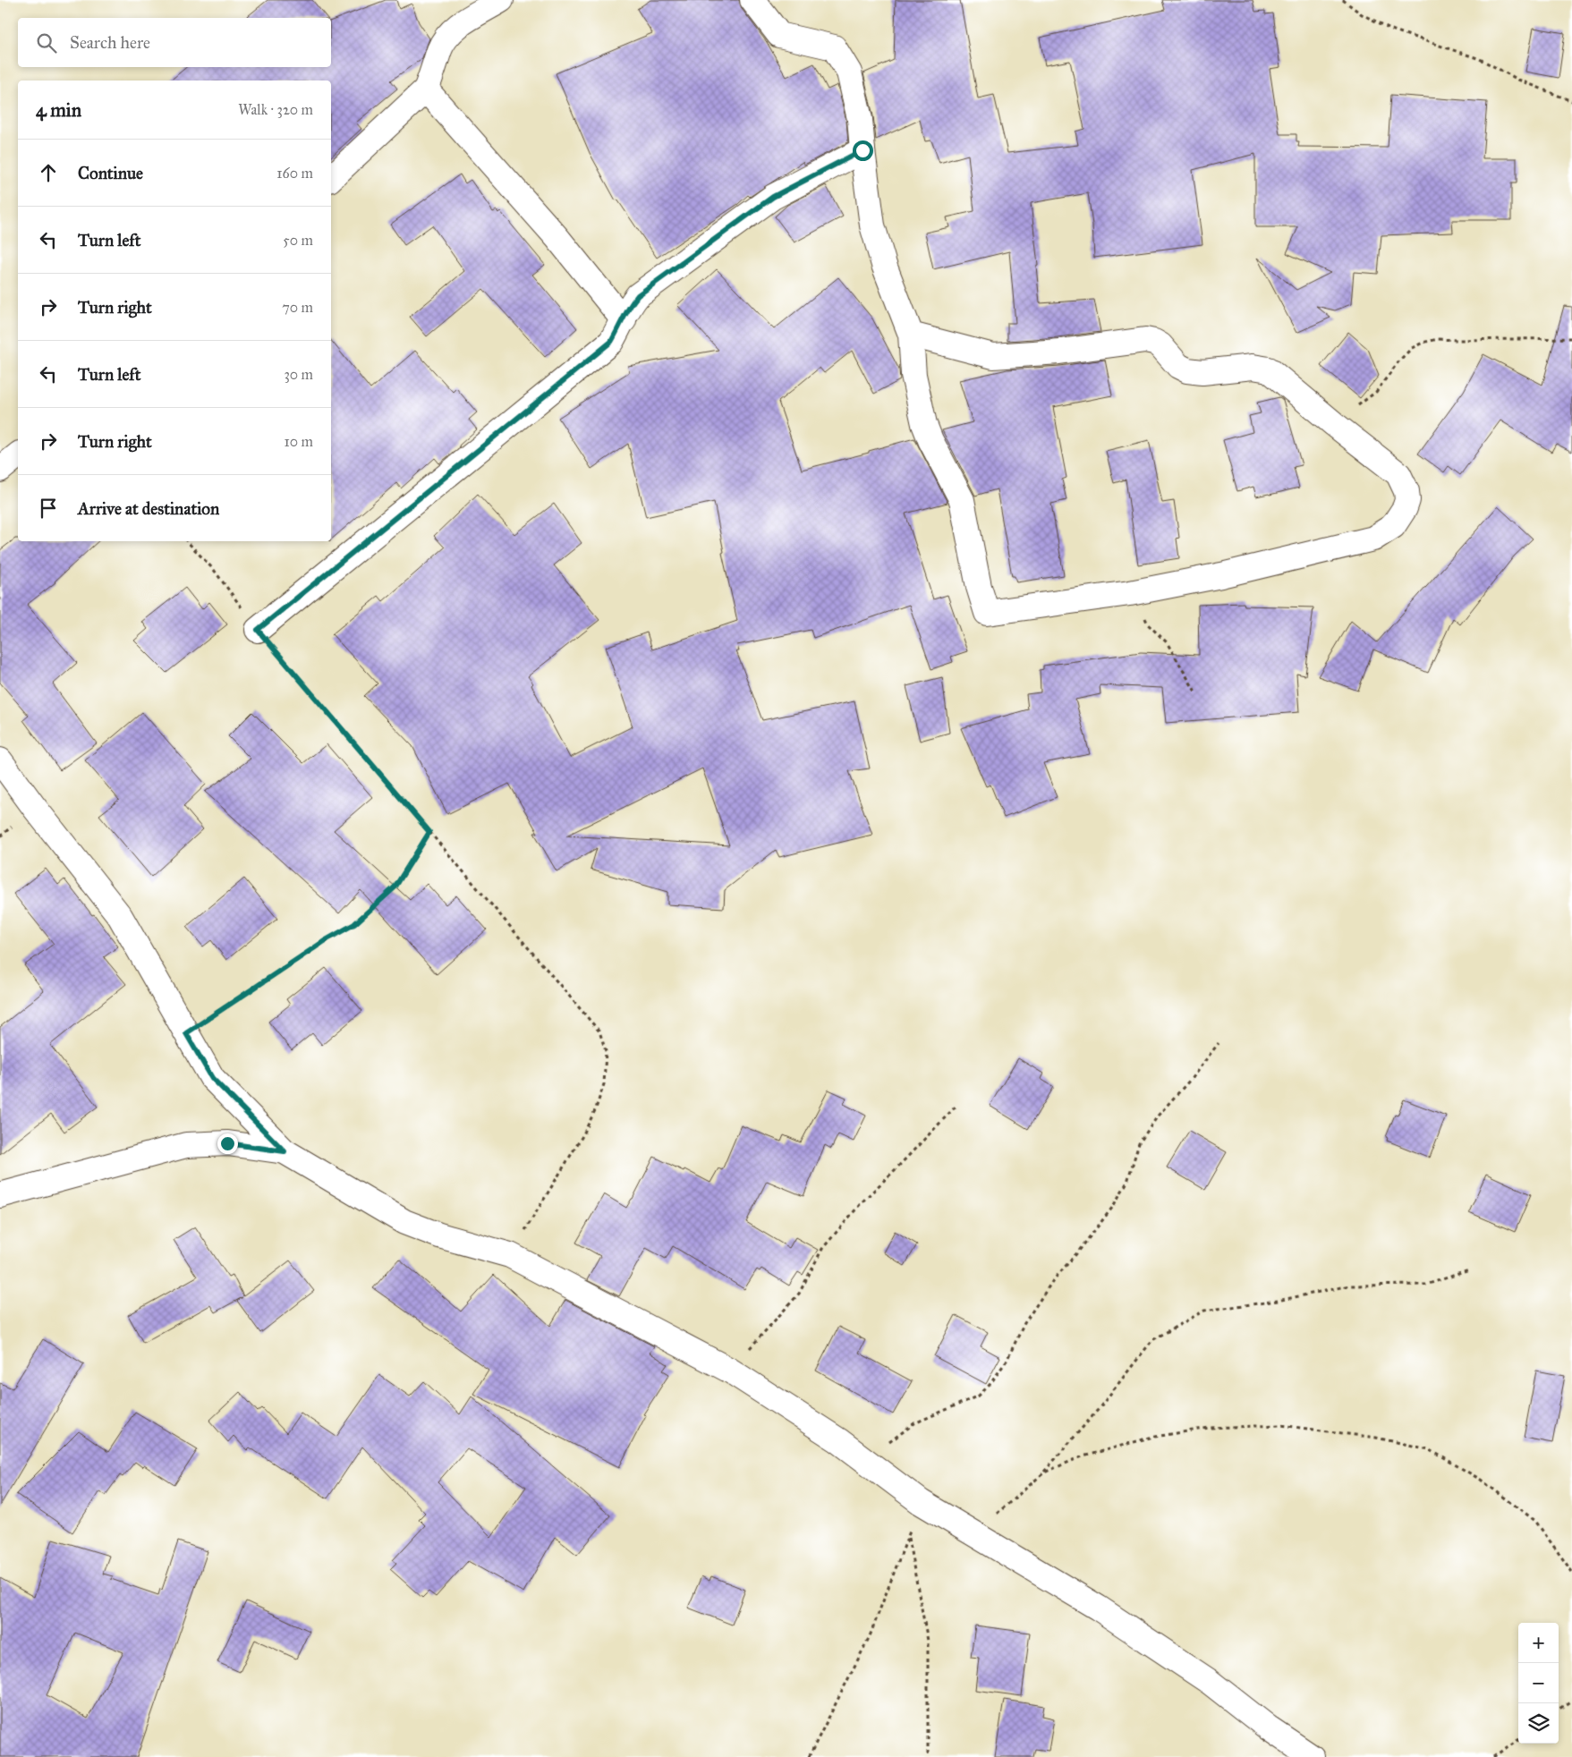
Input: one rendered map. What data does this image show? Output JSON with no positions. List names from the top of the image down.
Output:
{
  "page": {
    "search": "Search here",
    "heading": ["4 min", "Walk · 320 m"],
    "list": [
      ["Continue", "160 m"],
      ["Turn left", "50 m"],
      ["Turn right", "70 m"],
      ["Turn left", "30 m"],
      ["Turn right", "10 m"],
      "Arrive at destination"
    ],
    "map_buttons": ["+", "−"]
  }
}
